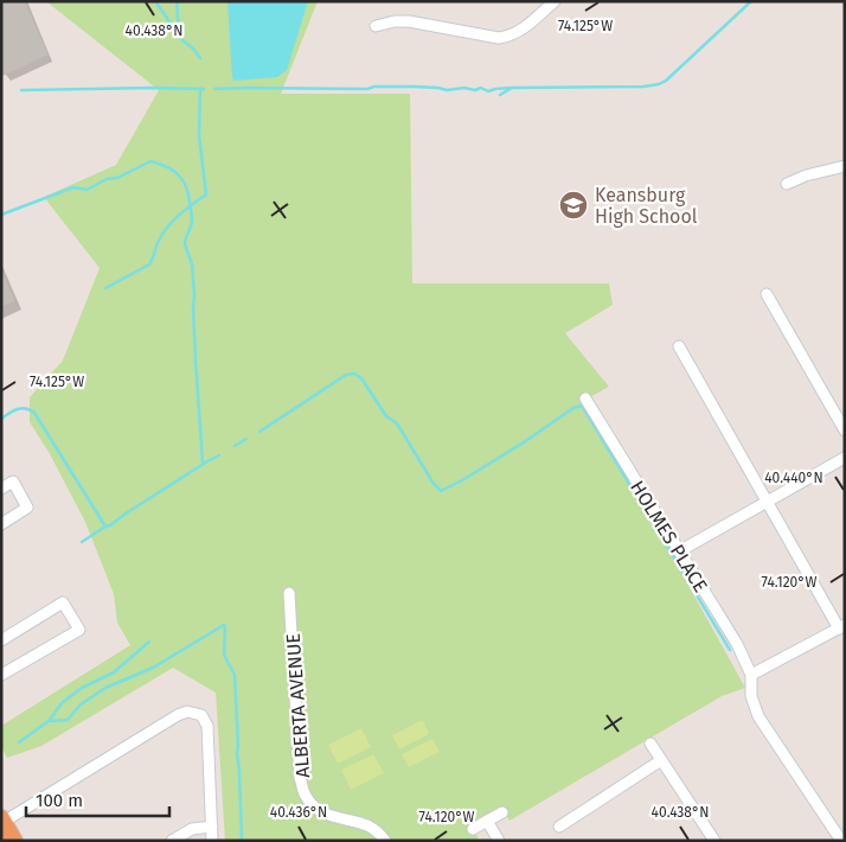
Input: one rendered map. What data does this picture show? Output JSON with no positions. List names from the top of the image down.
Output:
{
  "streets": {
    "street": ["HOLMES PLACE", "ALBERTA AVENUE"]
  },
  "places": {
    "school or university": ["Keansburg High School"]
  },
  "scale_bar": "100 m",
  "coordinates": [
    "74.125°W",
    "40.438°N",
    "40.440°N",
    "74.120°W",
    "40.436°N"
  ]
}
